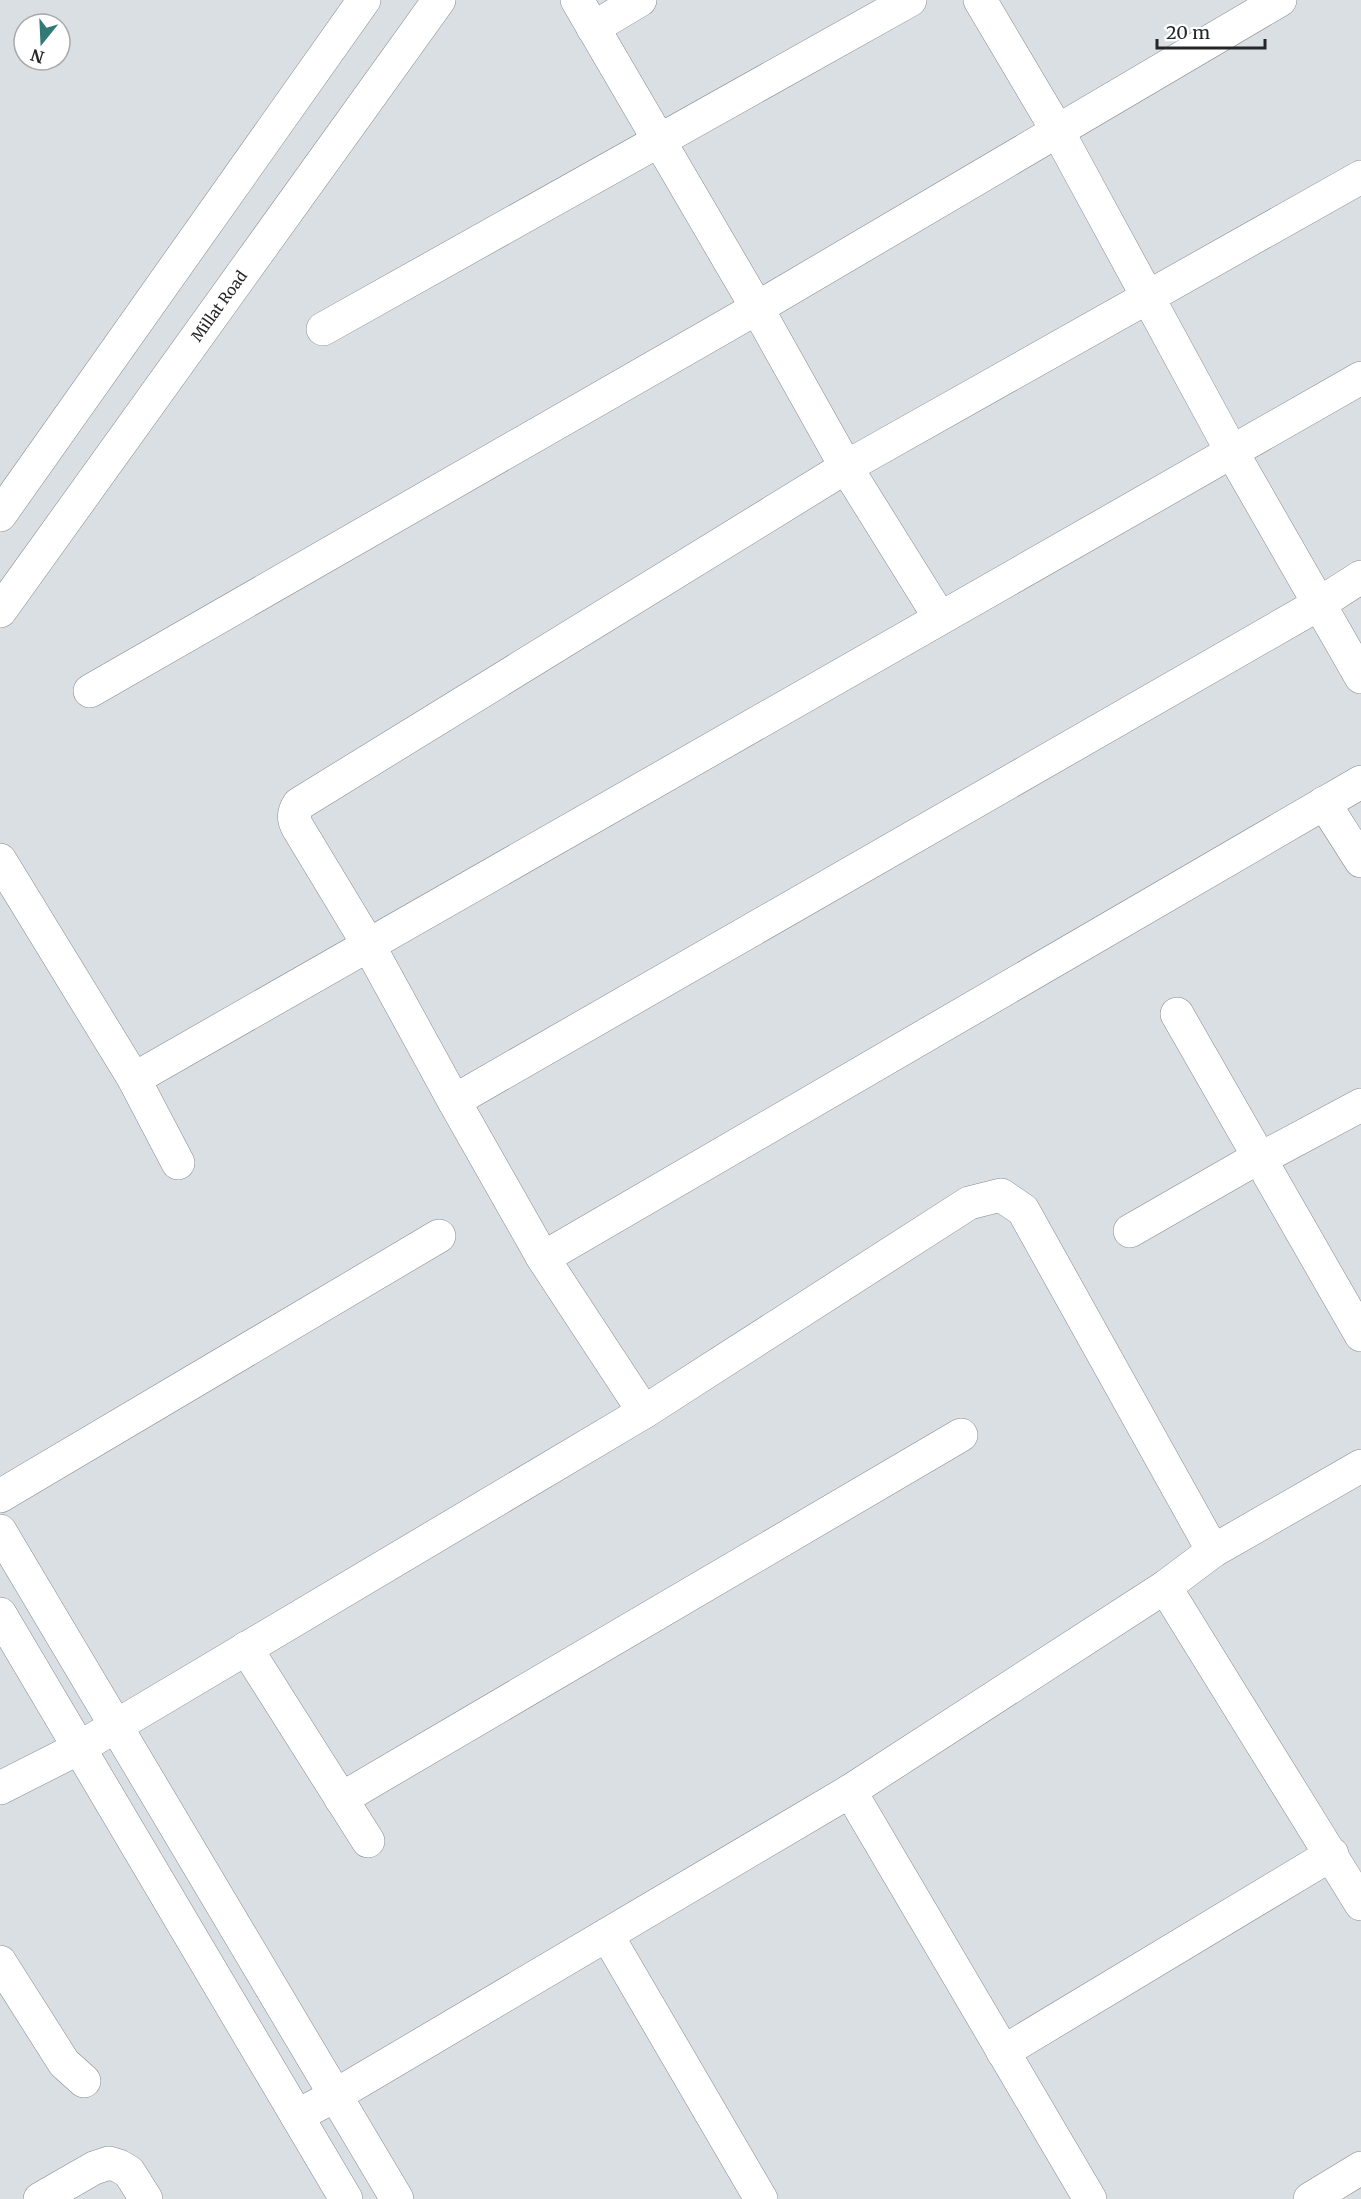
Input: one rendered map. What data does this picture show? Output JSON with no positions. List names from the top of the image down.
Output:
{
  "streets": {
    "street": ["Millat Road"]
  },
  "scale_bar": "20 m",
  "north": "bottom"
}
